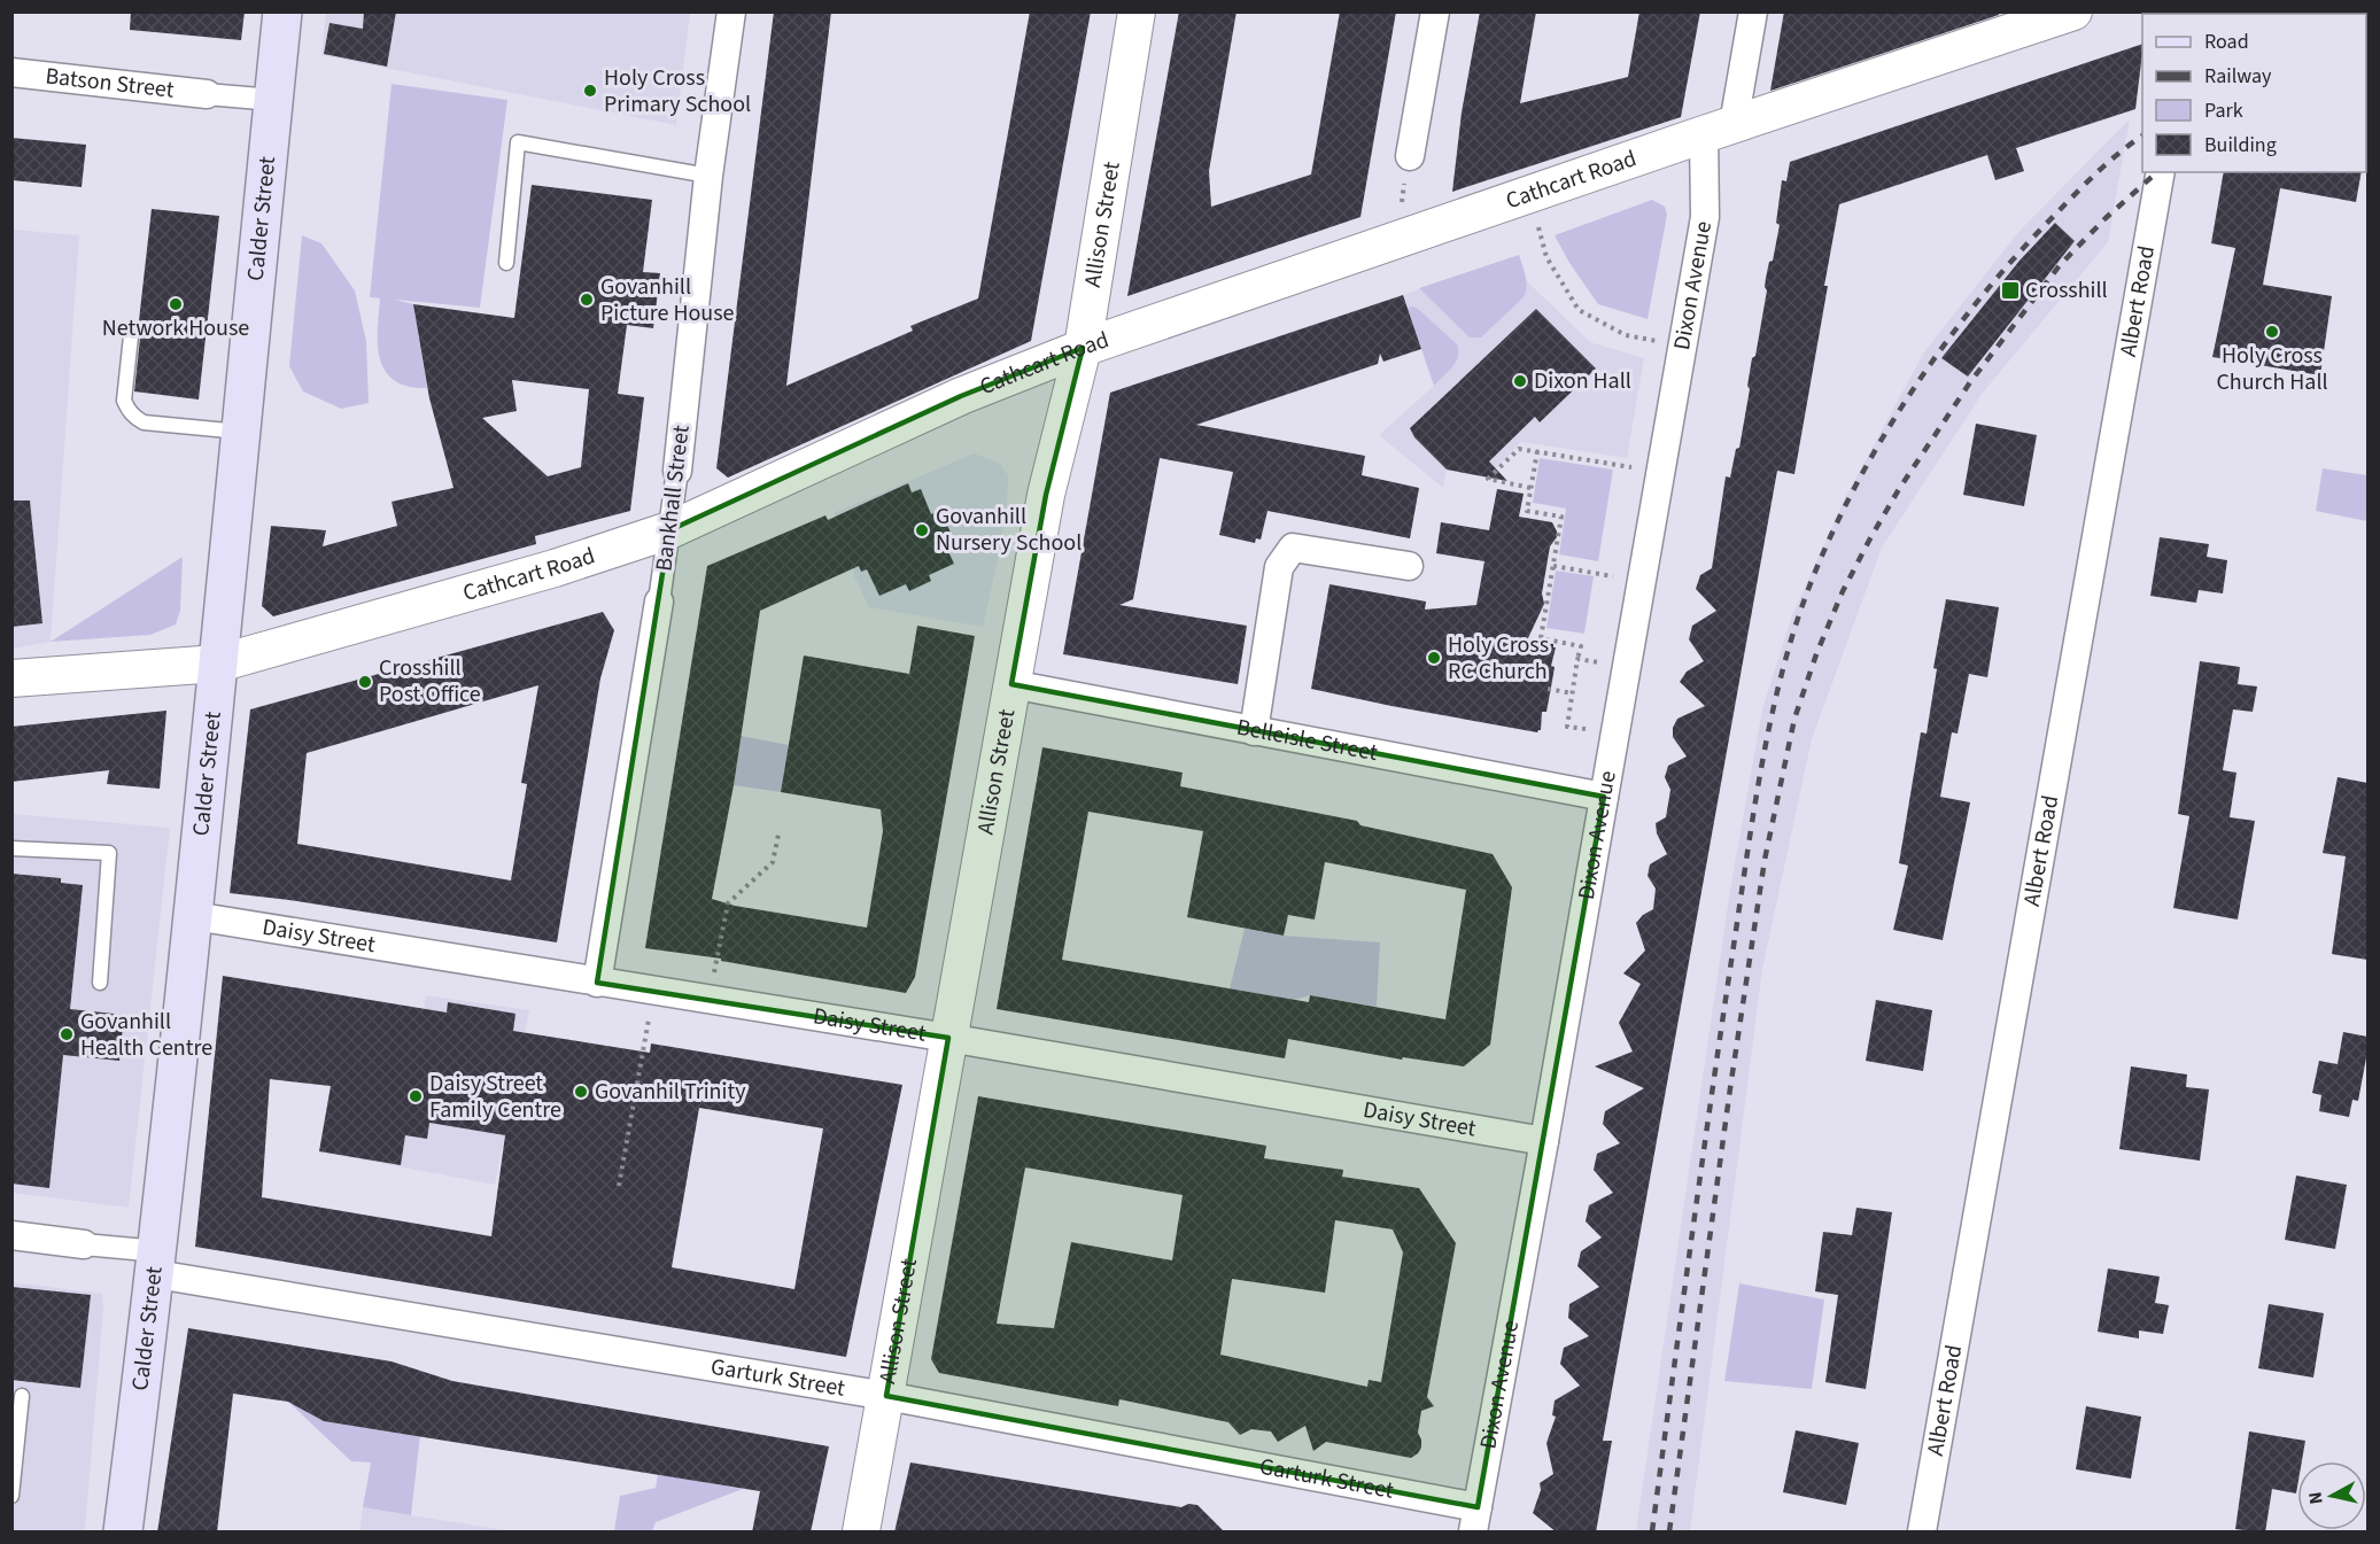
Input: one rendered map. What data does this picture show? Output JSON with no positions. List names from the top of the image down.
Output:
{
  "streets": {
    "main road": ["Calder Street"],
    "street": [
      "Batson Street",
      "Cathcart Road",
      "Allison Street",
      "Dixon Avenue",
      "Albert Road",
      "Bankhall Street",
      "Belleisle Street",
      "Daisy Street",
      "Garturk Street"
    ]
  },
  "crossings": [
    ["Cathcart Road", "Calder Street"],
    ["Cathcart Road", "Allison Street"],
    ["Cathcart Road", "Dixon Avenue"],
    ["Cathcart Road", "Bankhall Street"],
    ["Calder Street", "Daisy Street"],
    ["Calder Street", "Garturk Street"],
    ["Allison Street", "Belleisle Street"],
    ["Allison Street", "Daisy Street"],
    ["Allison Street", "Garturk Street"],
    ["Dixon Avenue", "Belleisle Street"],
    ["Dixon Avenue", "Daisy Street"],
    ["Dixon Avenue", "Garturk Street"],
    ["Bankhall Street", "Daisy Street"]
  ],
  "places": {
    "other": [
      "Holy Cross Primary School",
      "Govanhill Picture House",
      "Network House",
      "Holy Cross Church Hall",
      "Dixon Hall",
      "Govanhill Nursery School",
      "Holy Cross RC Church",
      "Crosshill Post Office",
      "Govanhill Health Centre",
      "Govanhil Trinity",
      "Daisy Street Family Centre"
    ],
    "transit": ["Crosshill"]
  },
  "legend": [
    "Road",
    "Railway",
    "Park",
    "Building"
  ],
  "north": "left"
}
